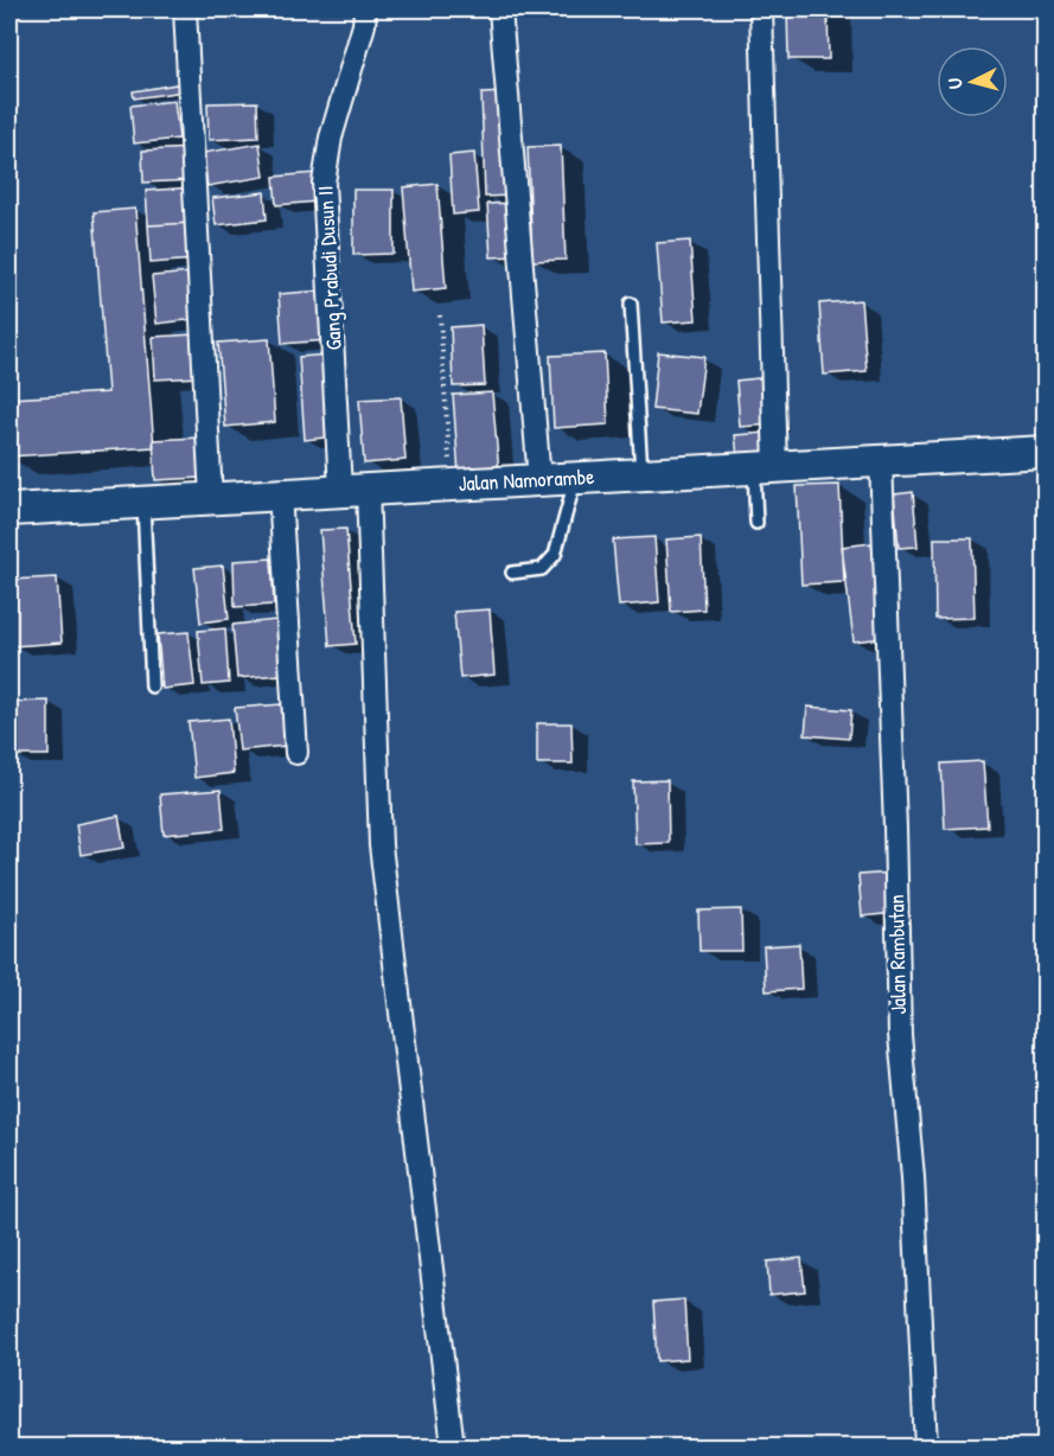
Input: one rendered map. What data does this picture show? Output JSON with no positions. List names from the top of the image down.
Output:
{
  "streets": {
    "street": ["Gang Prabudi Dusun II", "Jalan Namorambe", "Jalan Rambutan"]
  },
  "crossings": [
    ["Gang Prabudi Dusun II", "Jalan Namorambe"],
    ["Jalan Namorambe", "Jalan Rambutan"]
  ],
  "north": "left"
}
